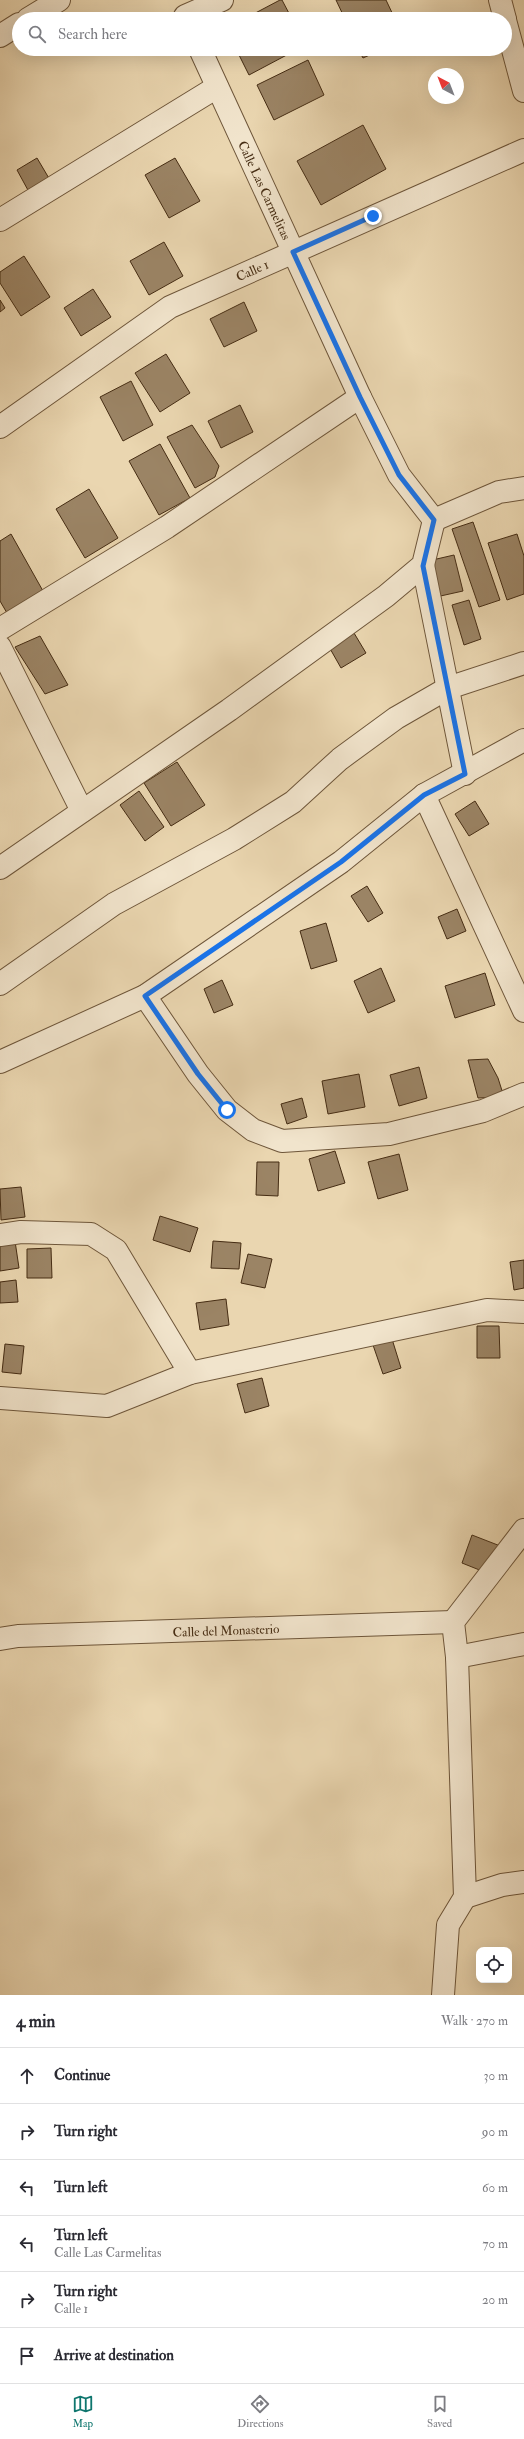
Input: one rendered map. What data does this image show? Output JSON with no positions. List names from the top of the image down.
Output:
{
  "streets": {
    "street": ["Calle Las Carmelitas", "Calle 1", "Calle del Monasterio"]
  },
  "crossings": [
    ["Calle Las Carmelitas", "Calle 1"]
  ],
  "north": "top left",
  "page": {
    "search": "Search here",
    "heading": ["4 min", "Walk · 270 m"],
    "list": [
      ["Continue", "30 m"],
      ["Turn right", "90 m"],
      ["Turn left", "60 m"],
      ["Turn left", "Calle Las Carmelitas", "70 m"],
      ["Turn right", "Calle 1", "20 m"],
      "Arrive at destination"
    ],
    "nav": ["Map", "Directions", "Saved"]
  }
}
